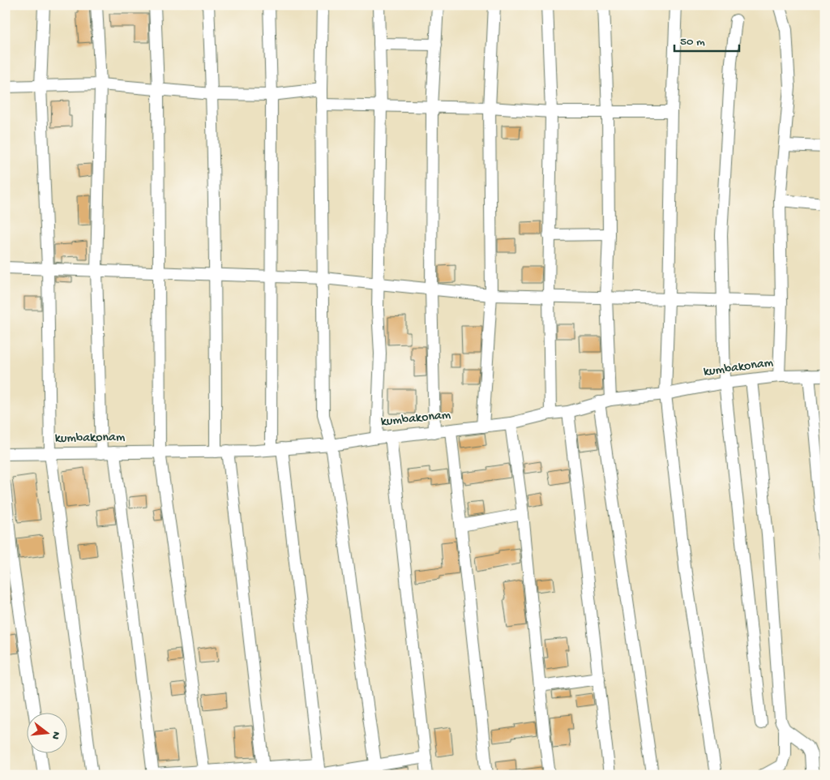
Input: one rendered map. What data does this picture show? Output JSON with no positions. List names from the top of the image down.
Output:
{
  "streets": {
    "street": ["kumbakonam"]
  },
  "scale_bar": "50 m",
  "north": "right"
}
